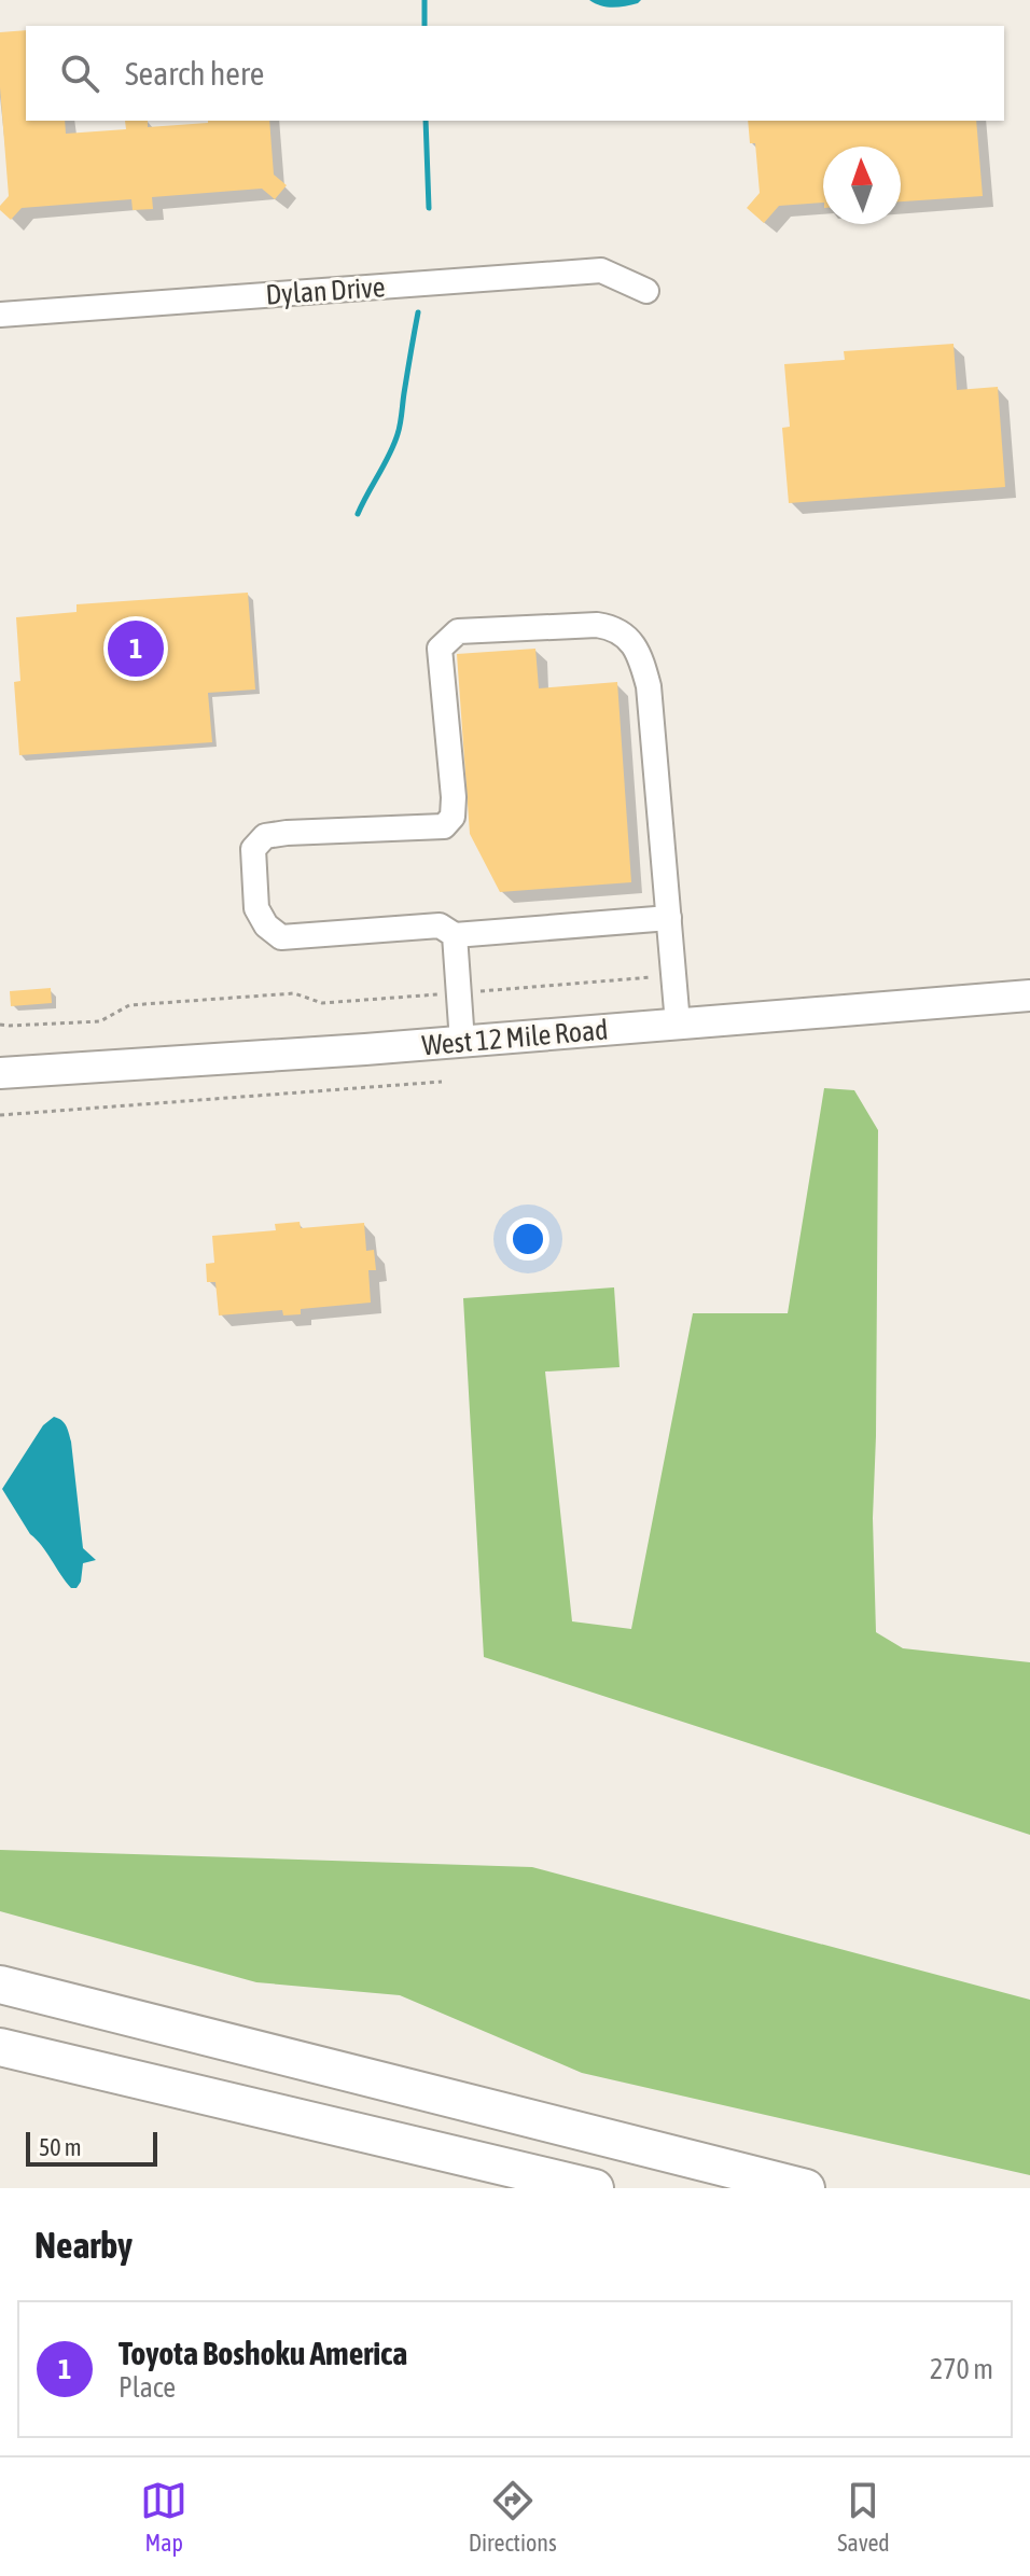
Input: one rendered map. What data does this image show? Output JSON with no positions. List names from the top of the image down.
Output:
{
  "streets": {
    "main road": ["West 12 Mile Road"],
    "street": ["Dylan Drive"]
  },
  "scale_bar": "50 m",
  "north": "top",
  "page": {
    "search": "Search here",
    "pins": "1",
    "scale": "50 m",
    "heading": "Nearby",
    "list": [
      {
        "mark": "1",
        "name": "Toyota Boshoku America",
        "note": "Place",
        "value": "270 m"
      }
    ],
    "nav": ["Map", "Directions", "Saved"]
  }
}
